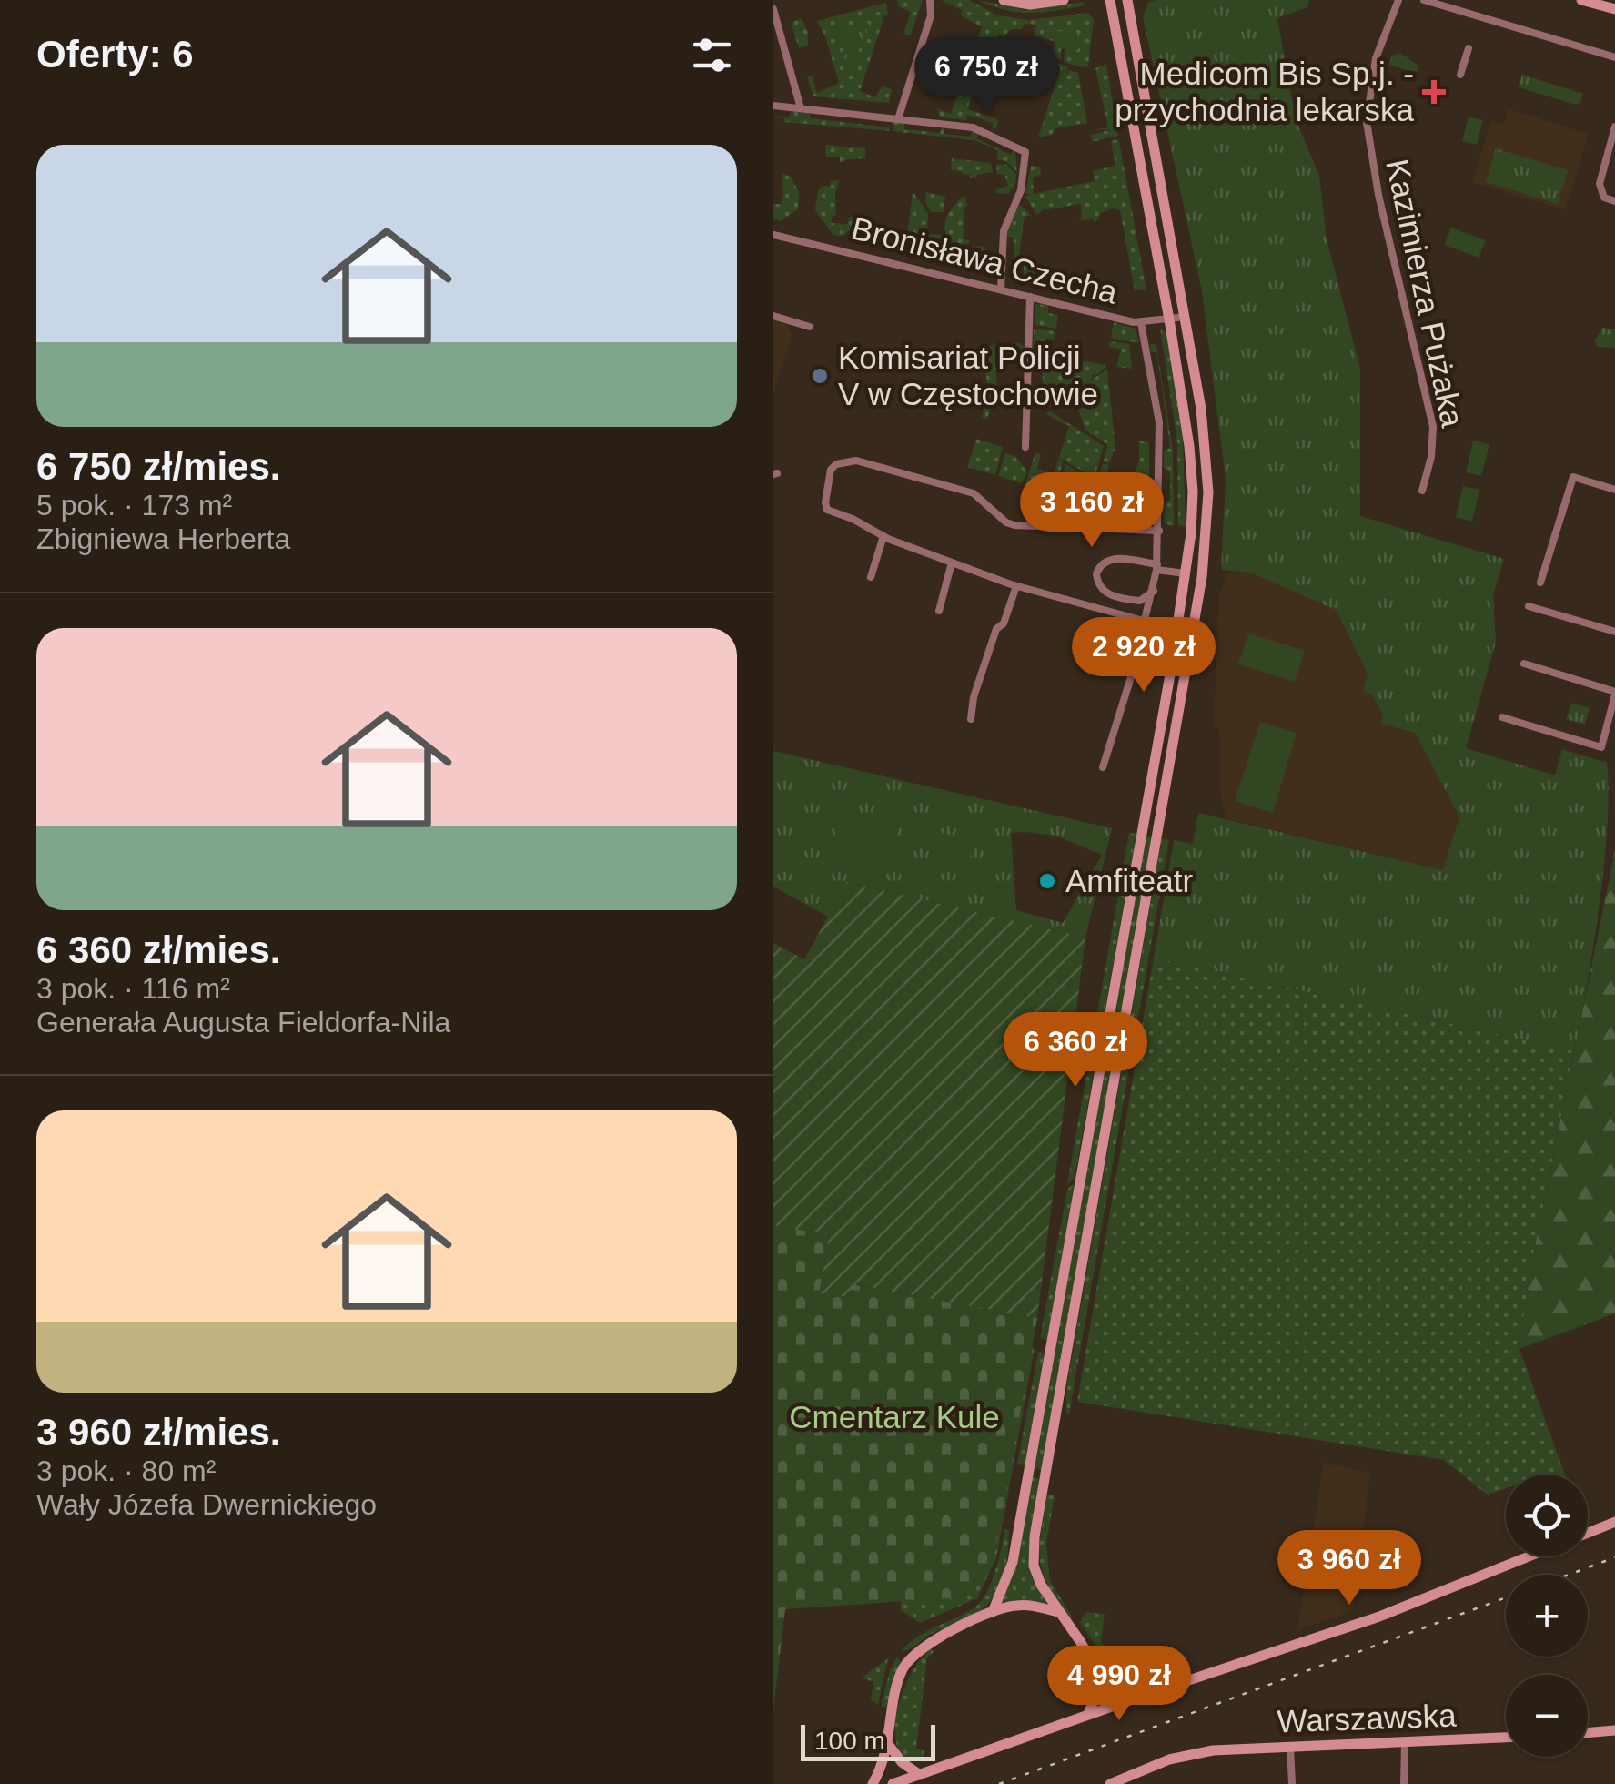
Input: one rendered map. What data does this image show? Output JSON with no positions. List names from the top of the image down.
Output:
{
  "streets": {
    "street": ["Bronisława Czecha", "Kazimierza Pużaka", "Warszawska"]
  },
  "parks": ["Cmentarz Kule"],
  "places": {
    "health": ["Medicom Bis Sp.j. - przychodnia lekarska"],
    "other": ["Komisariat Policji V w Częstochowie", "Amfiteatr"]
  },
  "scale_bar": "100 m",
  "page": {
    "heading": "Oferty: 6",
    "price": [
      "6 750 zł",
      "3 160 zł",
      "2 920 zł",
      "6 360 zł",
      "3 960 zł",
      "4 990 zł"
    ],
    "list": [
      {
        "name": "6 750 zł/mies.",
        "note": "5 pok. · 173 m² · Zbigniewa Herberta"
      },
      {
        "name": "6 360 zł/mies.",
        "note": "3 pok. · 116 m² · Generała Augusta Fieldorfa-Nila"
      },
      {
        "name": "3 960 zł/mies.",
        "note": "3 pok. · 80 m² · Wały Józefa Dwernickiego"
      }
    ],
    "map_buttons": ["+", "−"],
    "scale": "100 m"
  }
}
